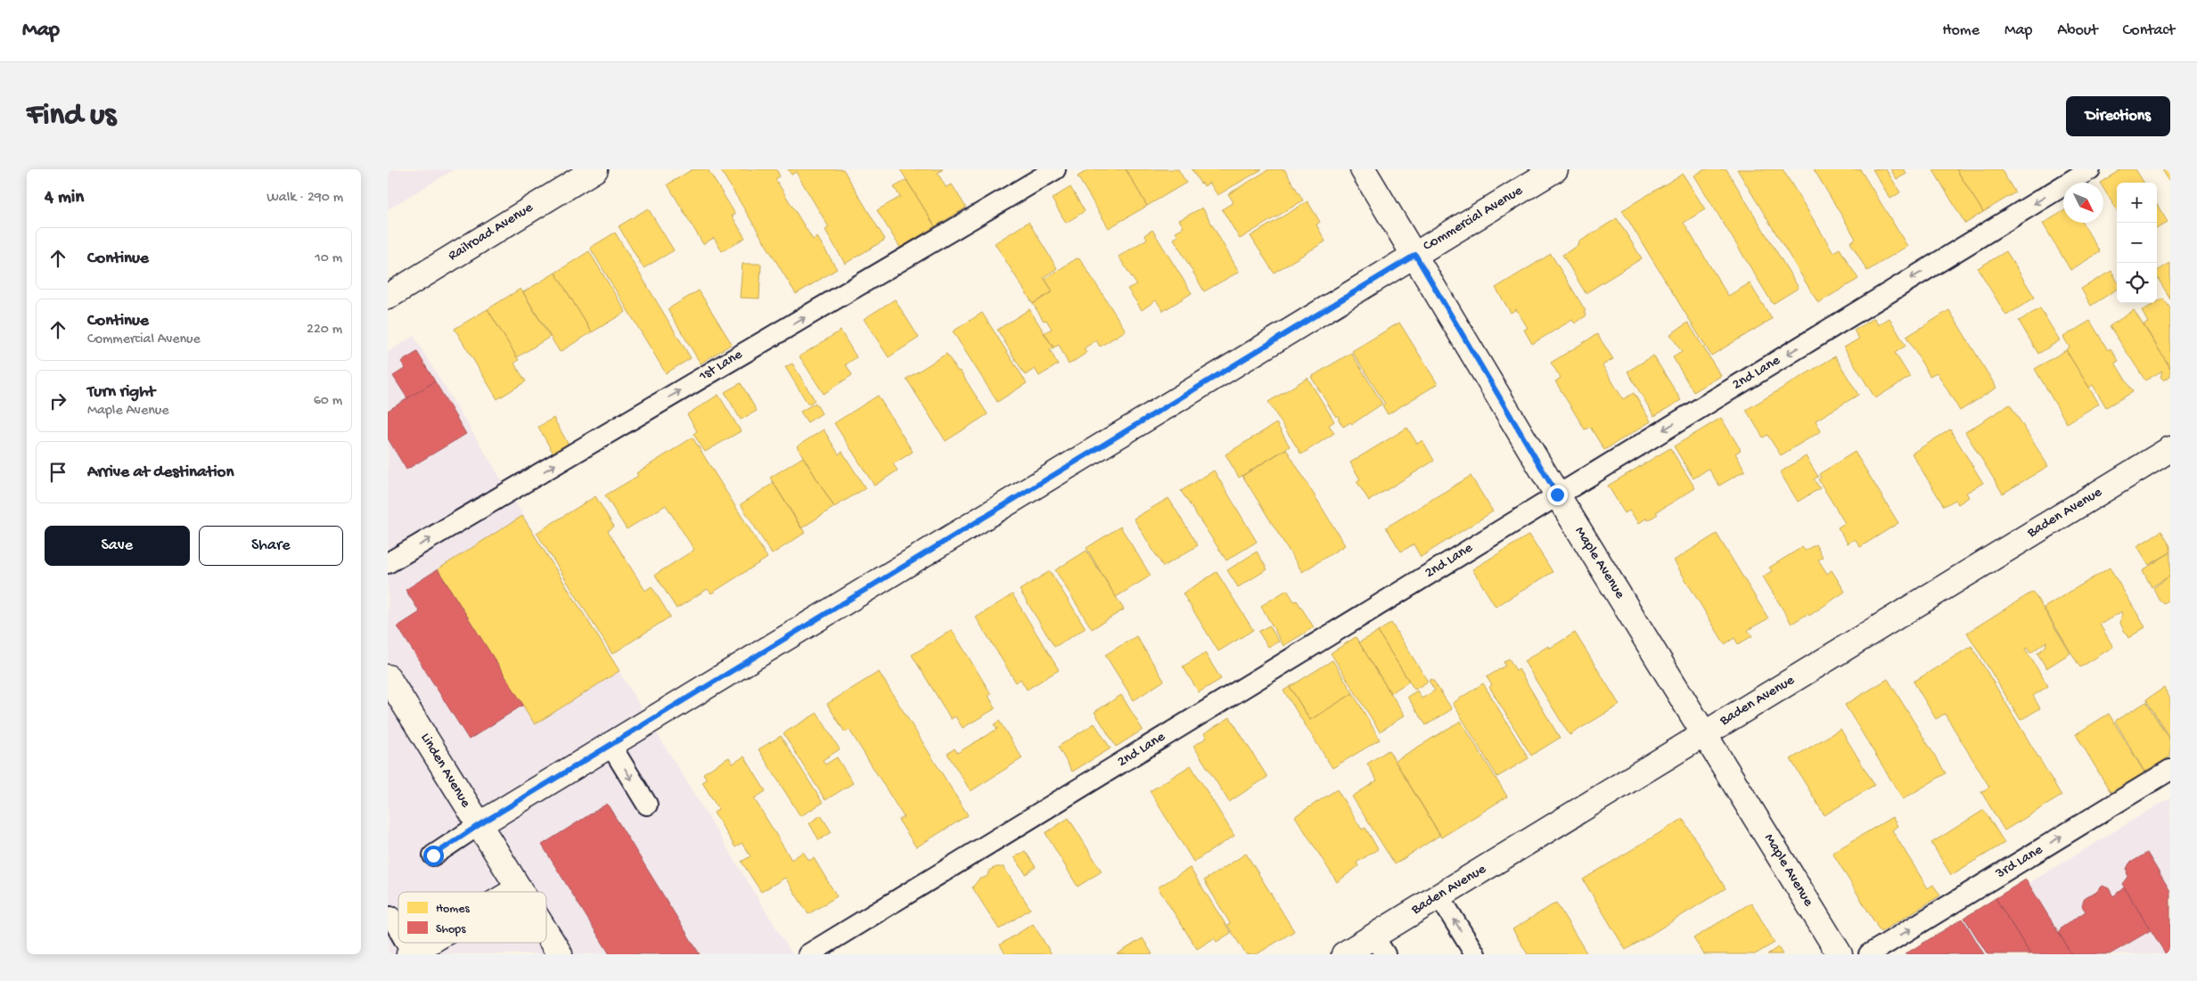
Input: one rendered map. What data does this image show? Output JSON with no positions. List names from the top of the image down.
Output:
{
  "streets": {
    "street": [
      "Commercial Avenue",
      "Railroad Avenue",
      "Baden Avenue",
      "Maple Avenue",
      "Linden Avenue"
    ],
    "lane": ["1st Lane", "2nd Lane", "3rd Lane"]
  },
  "crossings": [
    ["Commercial Avenue", "Maple Avenue"],
    ["Commercial Avenue", "Linden Avenue"],
    ["2nd Lane", "Maple Avenue"],
    ["Baden Avenue", "Maple Avenue"]
  ],
  "one_way": ["1st Lane", "2nd Lane", "3rd Lane"],
  "legend": ["Homes", "Shops"],
  "north": "bottom right",
  "page": {
    "header": "Map",
    "nav": [
      "Home",
      "Map",
      "About",
      "Contact"
    ],
    "buttons": [
      "Directions",
      ["Save", "Share"]
    ],
    "title": "Find us",
    "heading": ["4 min", "Walk · 290 m"],
    "map_buttons": ["+", "−"],
    "list": [
      ["Continue", "10 m"],
      ["Continue", "Commercial Avenue", "220 m"],
      ["Turn right", "Maple Avenue", "60 m"],
      "Arrive at destination"
    ]
  }
}
